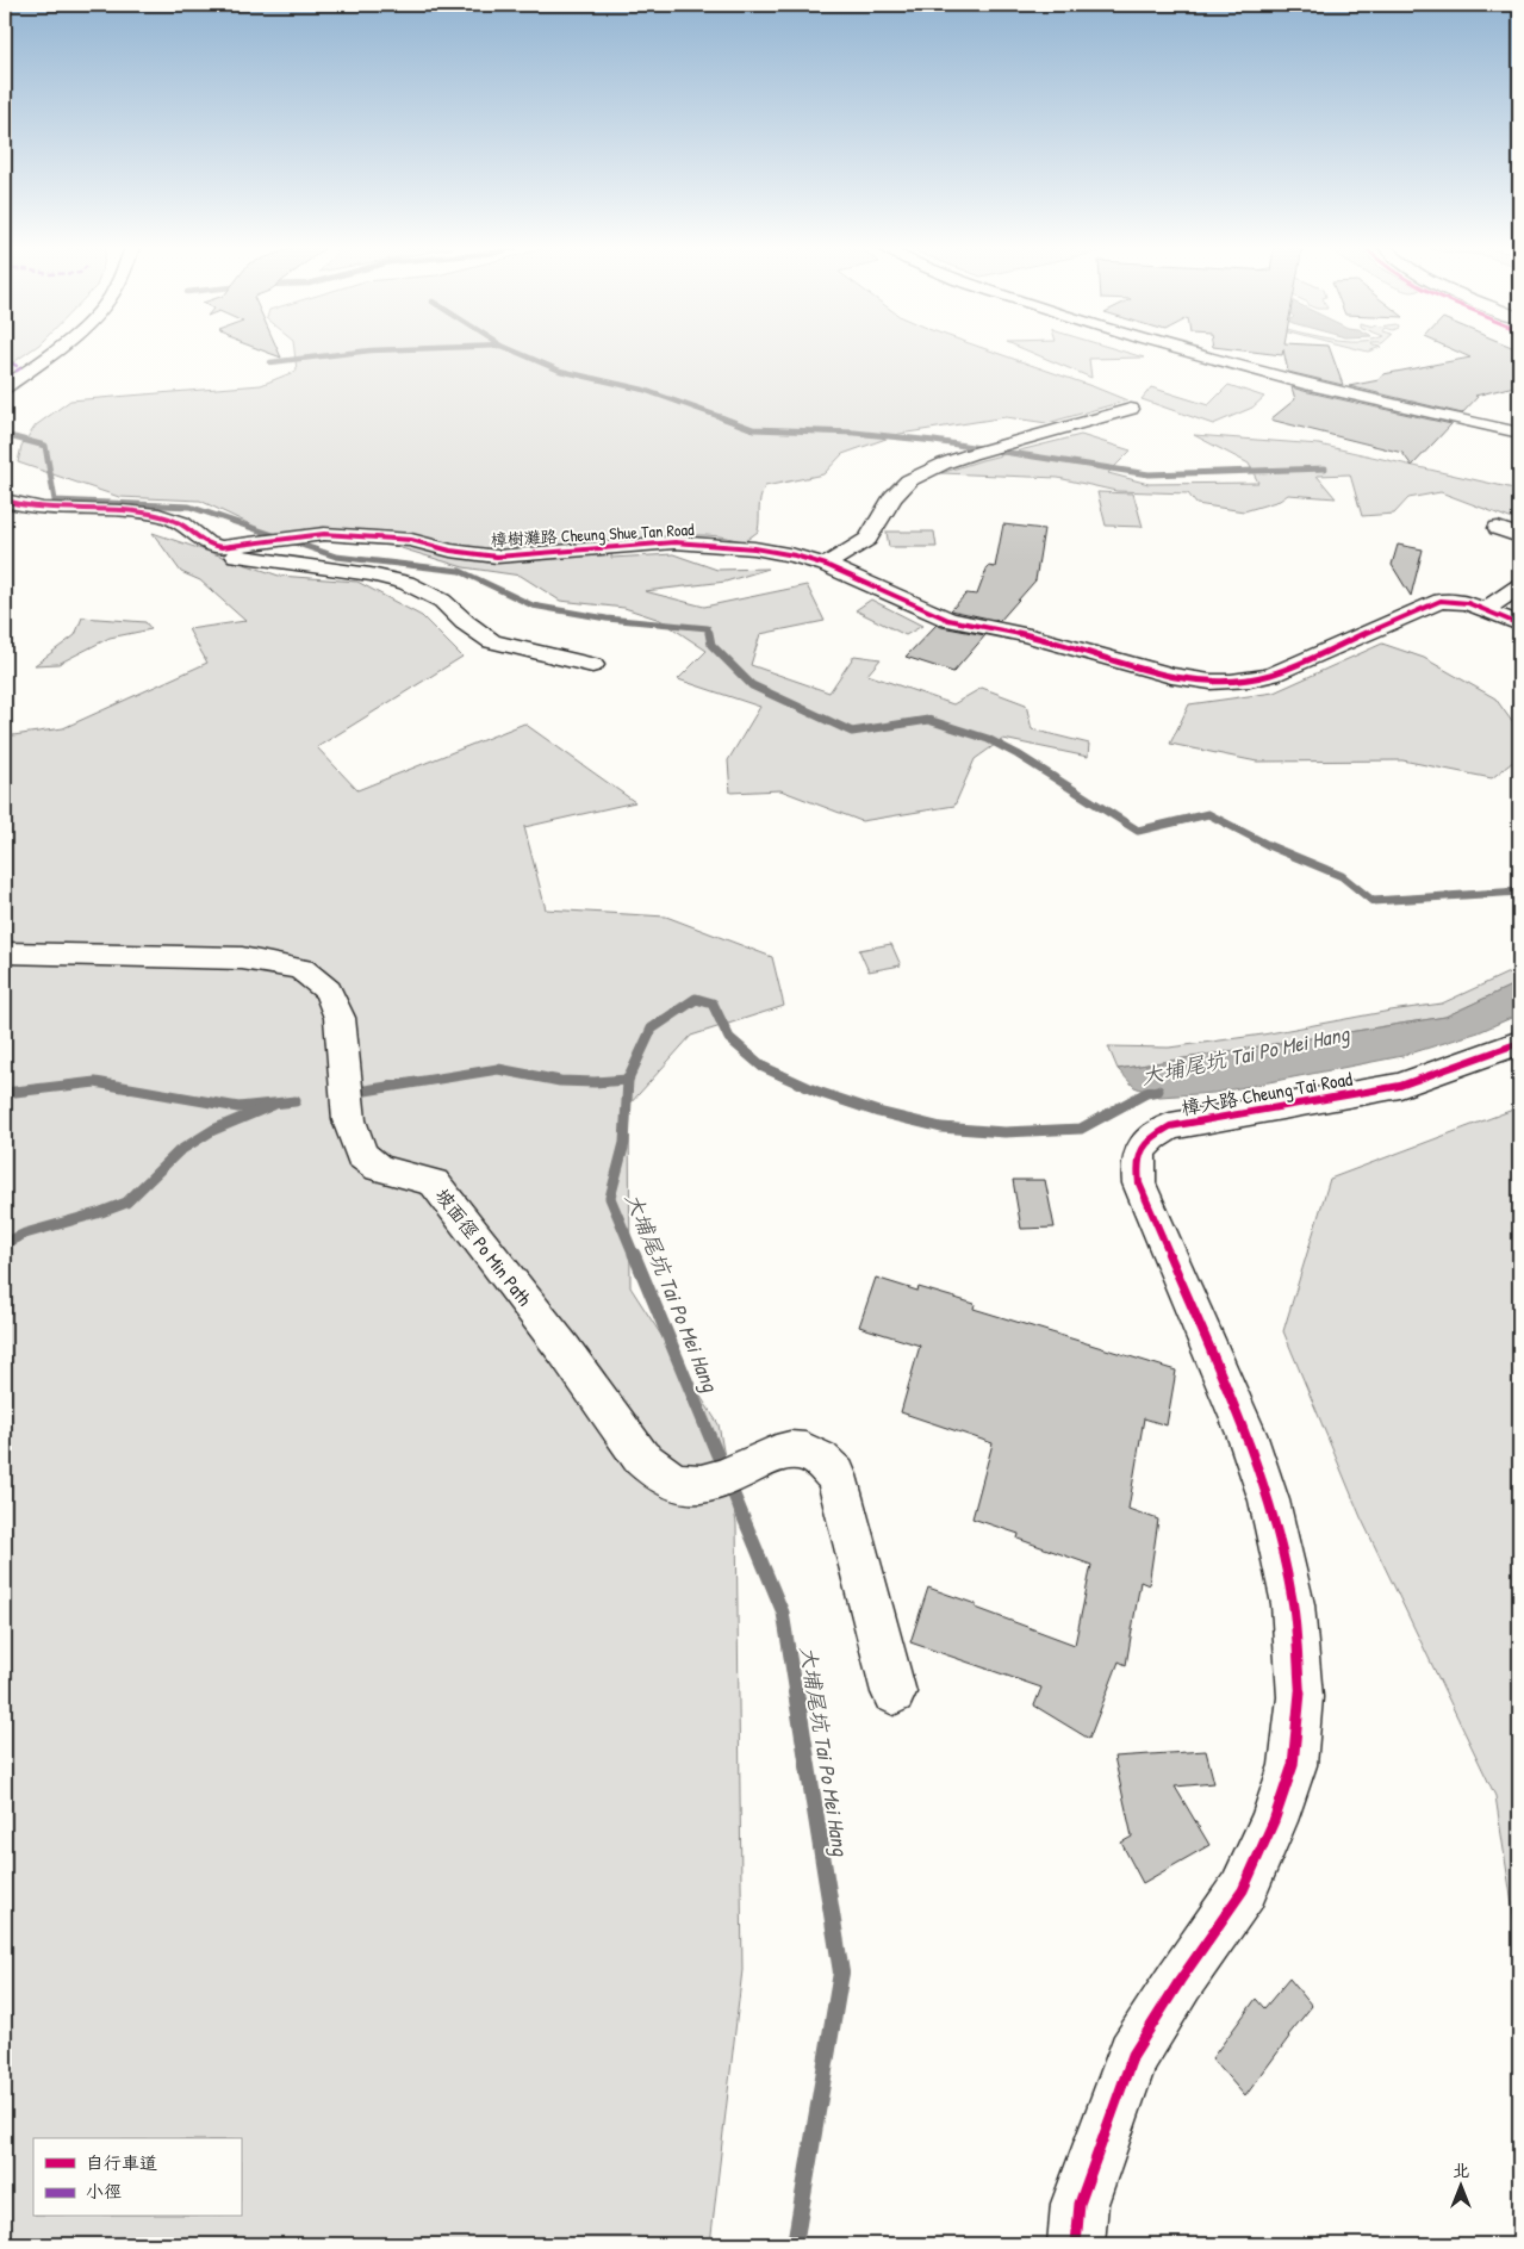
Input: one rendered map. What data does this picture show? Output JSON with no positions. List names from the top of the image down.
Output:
{
  "streets": {
    "street": ["樟樹灘路 Cheung Shue Tan Road", "樟大路 Cheung Tai Road", "坡面徑 Po Min Path"]
  },
  "water": ["大埔尾坑 Tai Po Mei Hang"],
  "legend": ["自行車道", "小徑"],
  "north": "top"
}
